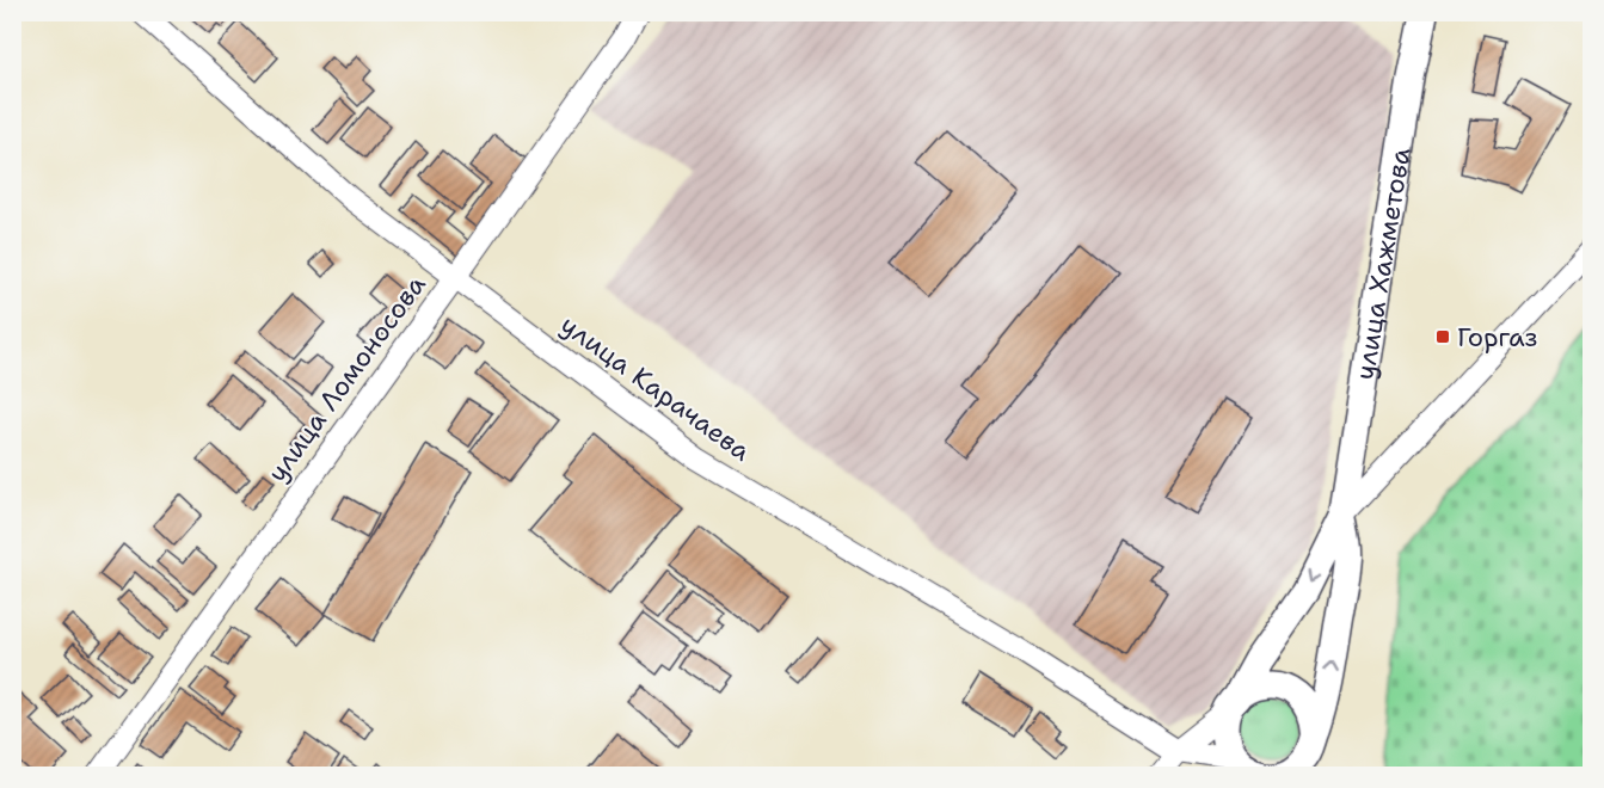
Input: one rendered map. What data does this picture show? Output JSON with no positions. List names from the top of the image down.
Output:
{
  "streets": {
    "street": ["улица Хажметова", "улица Ломоносова", "улица Карачаева"]
  },
  "crossings": [
    ["улица Ломоносова", "улица Карачаева"]
  ],
  "places": {
    "transit": ["Горгаз"]
  }
}
